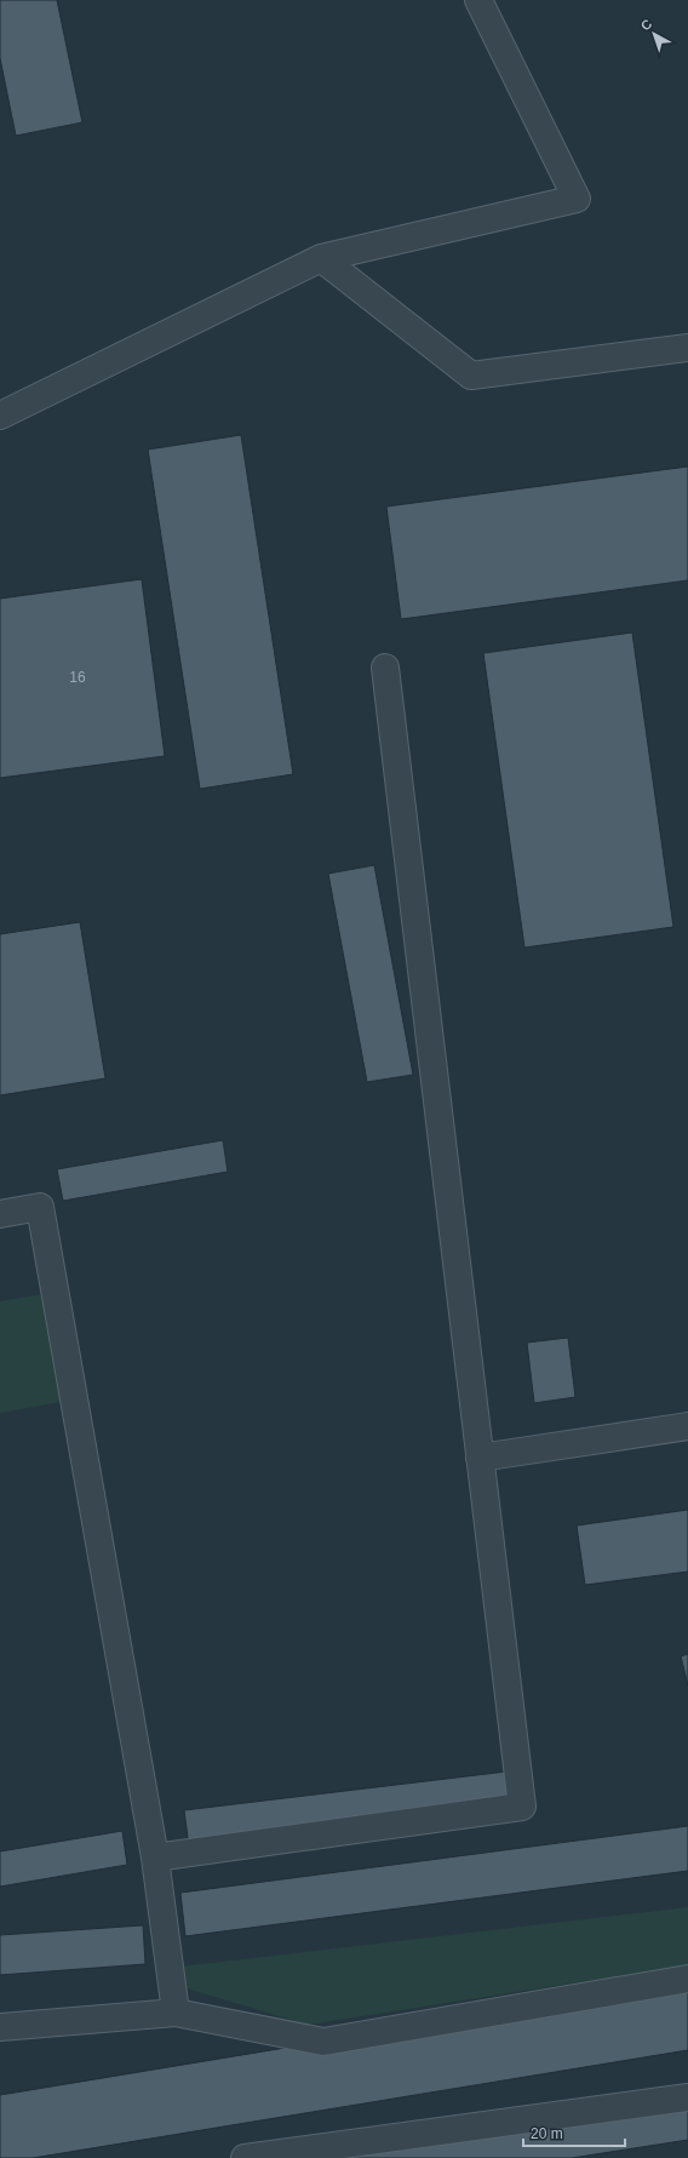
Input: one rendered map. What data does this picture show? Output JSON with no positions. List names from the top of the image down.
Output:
{
  "house_numbers": ["16"],
  "scale_bar": "20 m",
  "north": "top left"
}
